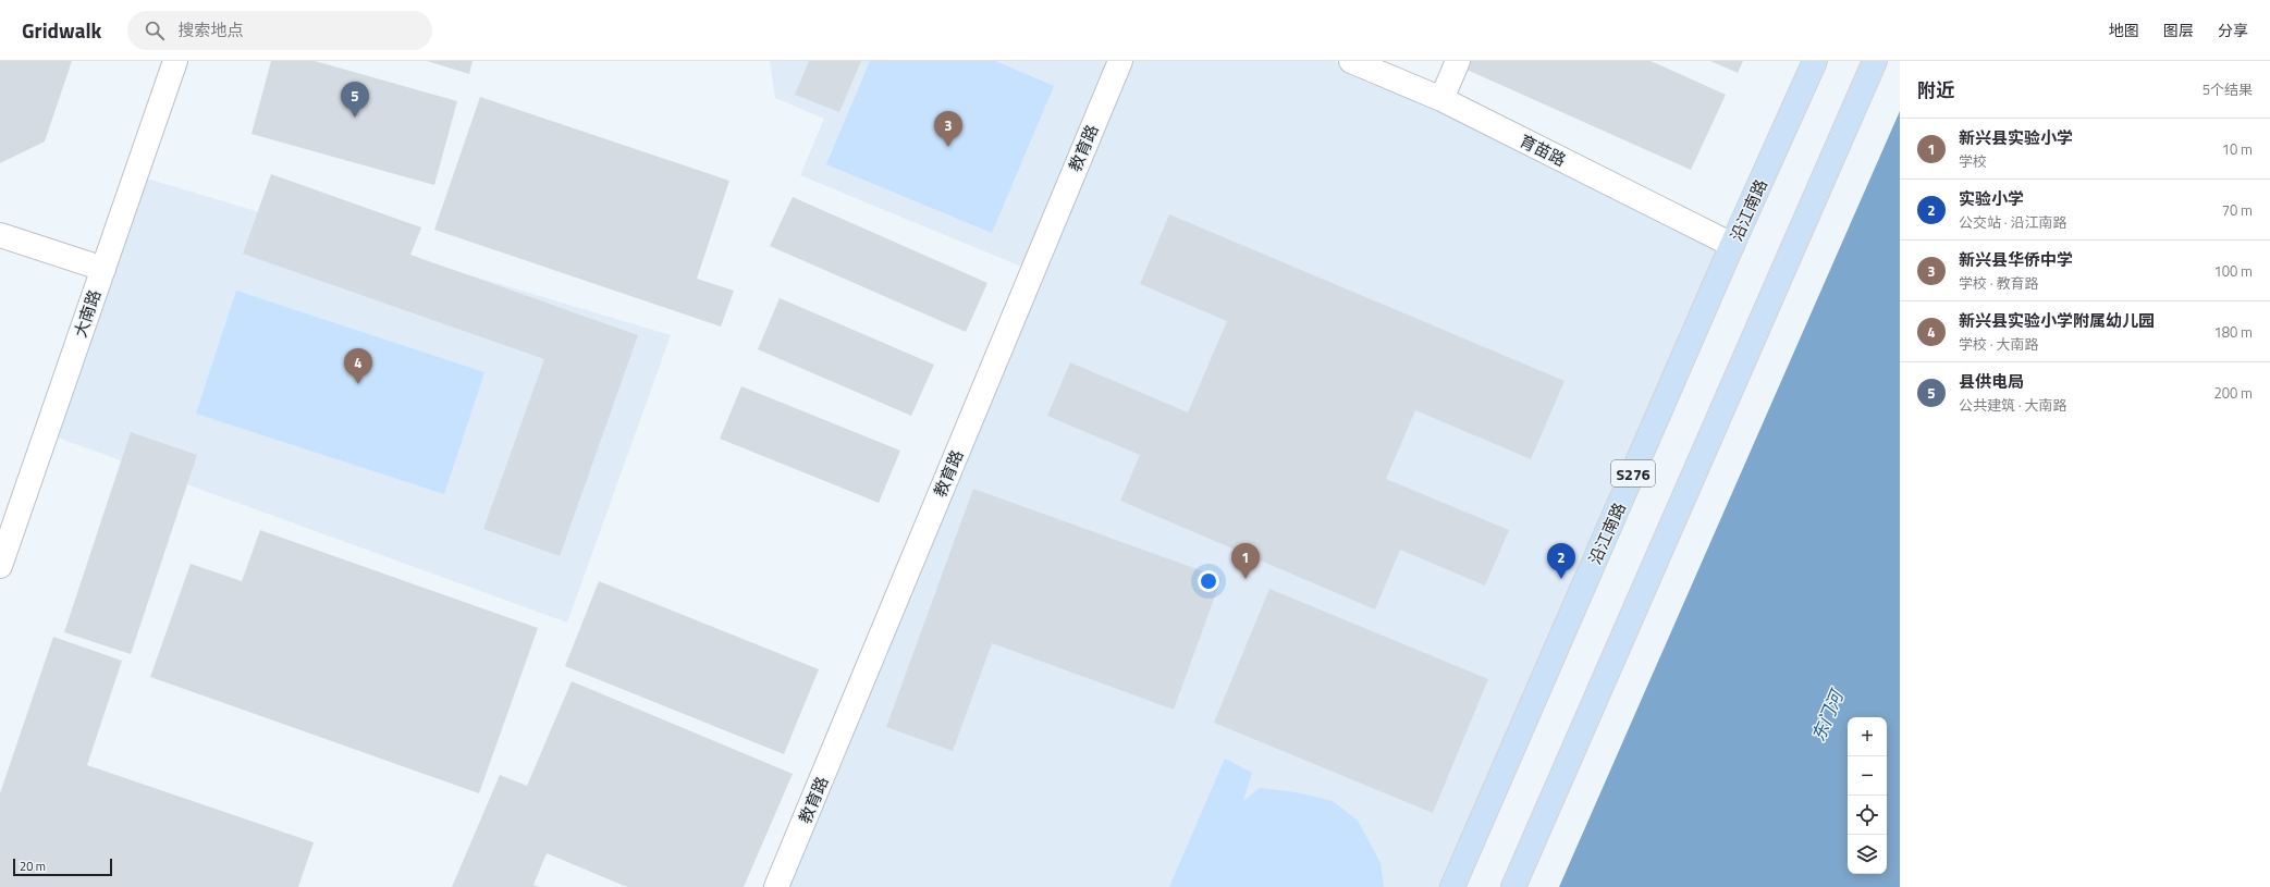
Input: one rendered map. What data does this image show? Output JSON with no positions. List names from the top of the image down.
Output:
{
  "streets": {
    "main road": ["沿江南路", "S276"],
    "street": ["教育路", "育苗路", "大南路"]
  },
  "crossings": [
    ["育苗路", "沿江南路"]
  ],
  "water": ["东门河"],
  "scale_bar": "20 m",
  "page": {
    "header": "Gridwalk",
    "search": "搜索地点",
    "nav": ["地图", "图层", "分享"],
    "heading": ["附近", "5个结果"],
    "pins": [
      "5",
      "3",
      "4",
      "1",
      "2"
    ],
    "list": [
      {
        "mark": "1",
        "name": "新兴县实验小学",
        "note": "学校",
        "value": "10 m"
      },
      {
        "mark": "2",
        "name": "实验小学",
        "note": "公交站 · 沿江南路",
        "value": "70 m"
      },
      {
        "mark": "3",
        "name": "新兴县华侨中学",
        "note": "学校 · 教育路",
        "value": "100 m"
      },
      {
        "mark": "4",
        "name": "新兴县实验小学附属幼儿园",
        "note": "学校 · 大南路",
        "value": "180 m"
      },
      {
        "mark": "5",
        "name": "县供电局",
        "note": "公共建筑 · 大南路",
        "value": "200 m"
      }
    ],
    "map_buttons": ["+", "−"],
    "scale": "20 m"
  }
}
